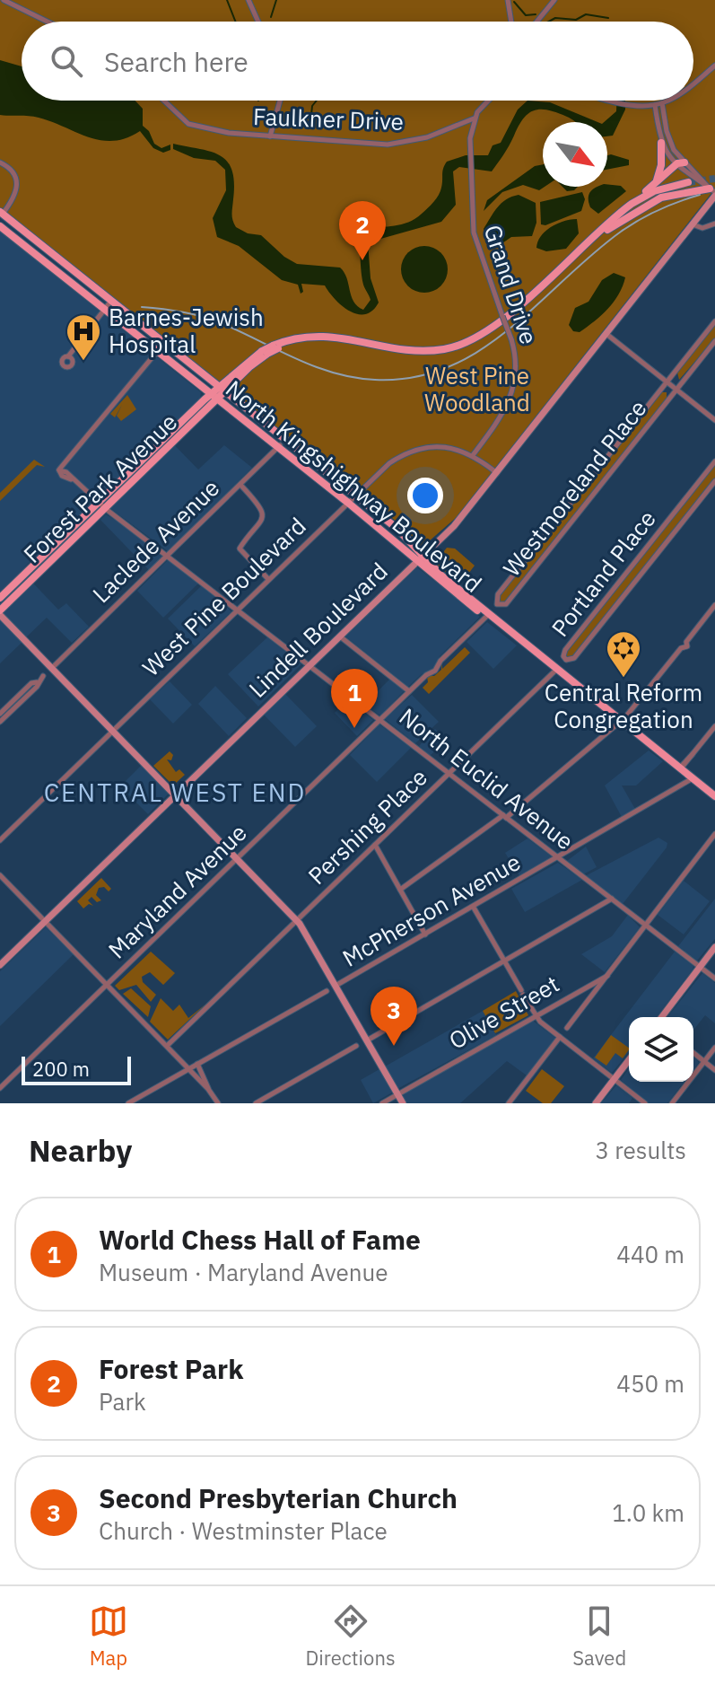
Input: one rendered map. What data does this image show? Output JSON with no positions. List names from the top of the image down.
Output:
{
  "streets": {
    "main road": ["North Kingshighway Boulevard", "Forest Park Avenue", "Lindell Boulevard"],
    "street": [
      "Faulkner Drive",
      "Grand Drive",
      "Westmoreland Place",
      "Laclede Avenue",
      "Portland Place",
      "West Pine Boulevard",
      "North Euclid Avenue",
      "Pershing Place",
      "Maryland Avenue",
      "McPherson Avenue",
      "Olive Street"
    ]
  },
  "crossings": [
    ["Faulkner Drive", "Grand Drive"],
    ["Grand Drive", "West Pine Boulevard"],
    ["North Kingshighway Boulevard", "Forest Park Avenue"],
    ["North Kingshighway Boulevard", "Laclede Avenue"],
    ["North Kingshighway Boulevard", "West Pine Boulevard"],
    ["North Kingshighway Boulevard", "Lindell Boulevard"],
    ["North Kingshighway Boulevard", "North Euclid Avenue"],
    ["North Kingshighway Boulevard", "Pershing Place"],
    ["North Kingshighway Boulevard", "Maryland Avenue"],
    ["North Kingshighway Boulevard", "McPherson Avenue"],
    ["Forest Park Avenue", "North Euclid Avenue"],
    ["Laclede Avenue", "North Euclid Avenue"],
    ["West Pine Boulevard", "Lindell Boulevard"],
    ["West Pine Boulevard", "North Euclid Avenue"],
    ["Lindell Boulevard", "North Euclid Avenue"],
    ["North Euclid Avenue", "Pershing Place"],
    ["North Euclid Avenue", "Maryland Avenue"],
    ["North Euclid Avenue", "McPherson Avenue"]
  ],
  "districts": ["CENTRAL WEST END"],
  "parks": ["West Pine Woodland"],
  "places": {
    "hospital": ["Barnes-Jewish Hospital"],
    "synagogue": ["Central Reform Congregation"]
  },
  "scale_bar": "200 m",
  "north": "bottom right",
  "page": {
    "search": "Search here",
    "pins": ["2", "1", "3"],
    "scale": "200 m",
    "heading": ["Nearby", "3 results"],
    "list": [
      {
        "mark": "1",
        "name": "World Chess Hall of Fame",
        "note": "Museum · Maryland Avenue",
        "value": "440 m"
      },
      {
        "mark": "2",
        "name": "Forest Park",
        "note": "Park",
        "value": "450 m"
      },
      {
        "mark": "3",
        "name": "Second Presbyterian Church",
        "note": "Church · Westminster Place",
        "value": "1.0 km"
      }
    ],
    "nav": ["Map", "Directions", "Saved"]
  }
}
